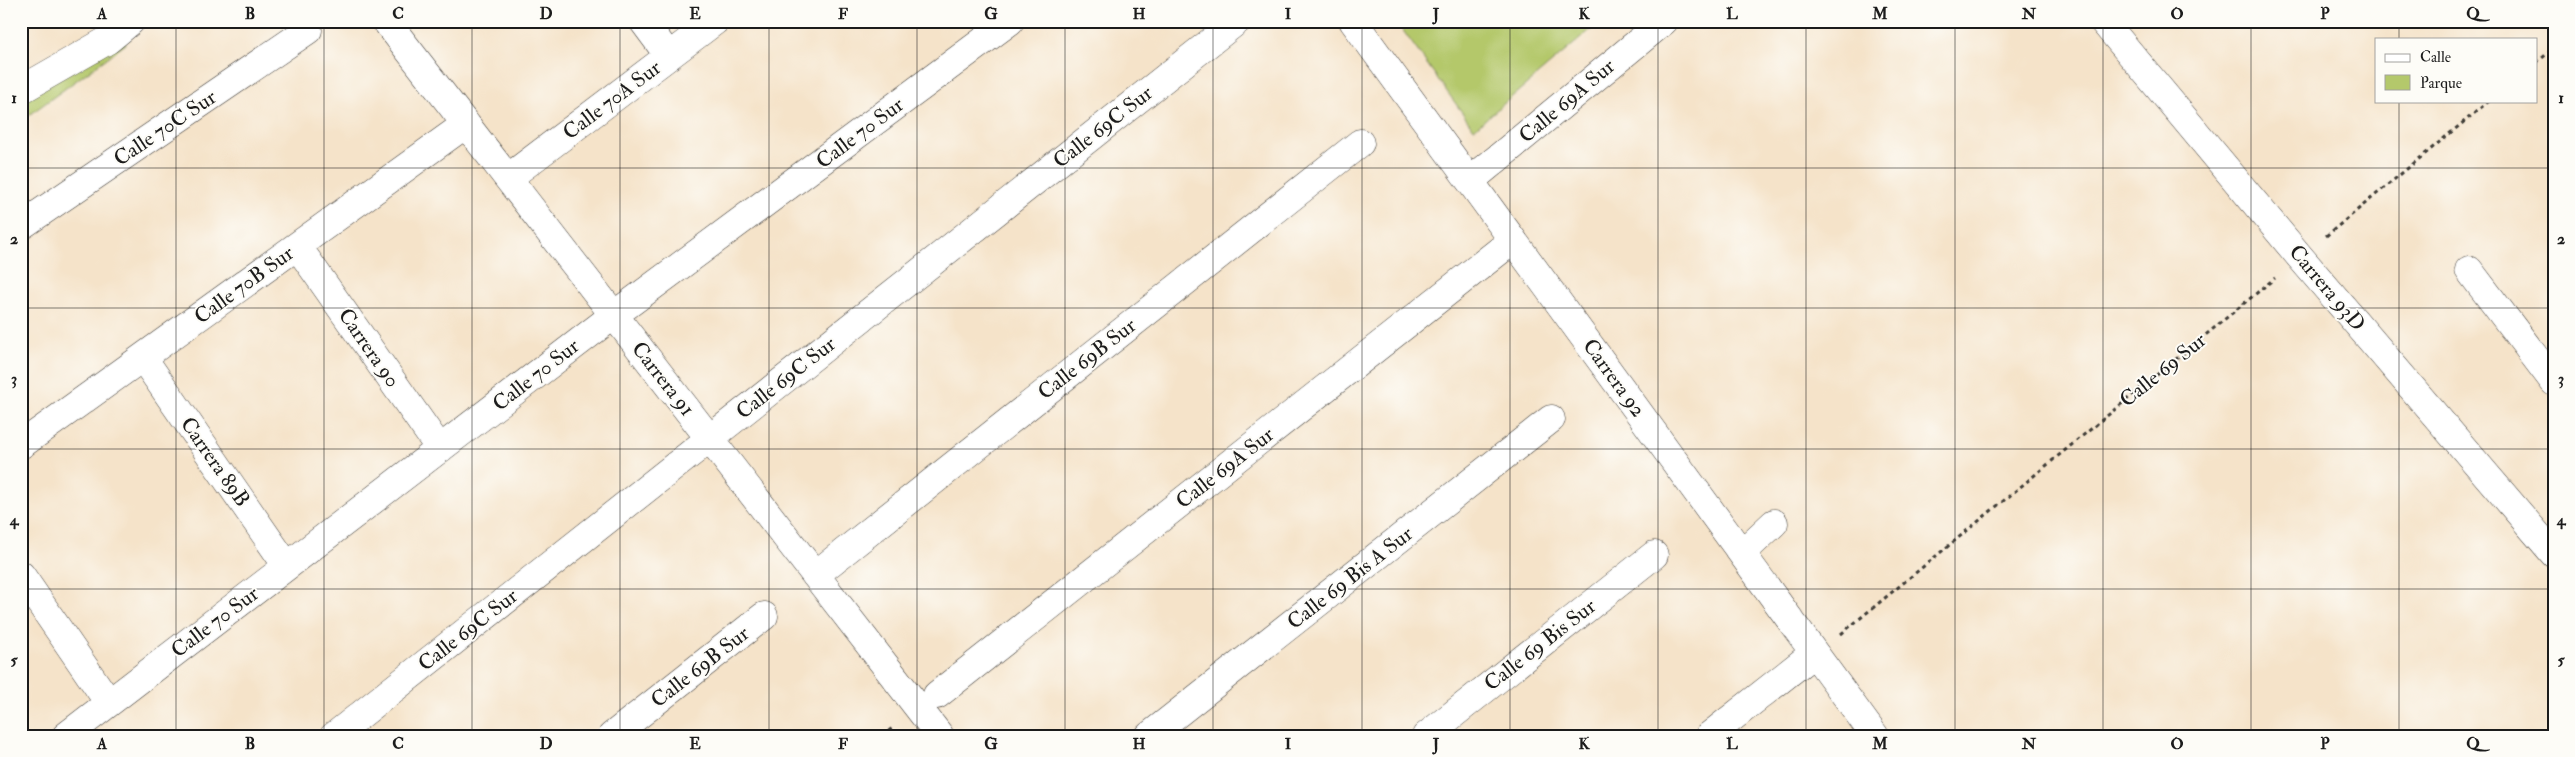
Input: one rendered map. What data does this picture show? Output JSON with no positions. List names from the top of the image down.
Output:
{
  "streets": {
    "street": [
      "Calle 70A Sur",
      "Calle 69A Sur",
      "Calle 69C Sur",
      "Calle 70C Sur",
      "Calle 70 Sur",
      "Calle 70B Sur",
      "Carrera 93D",
      "Carrera 90",
      "Calle 69B Sur",
      "Carrera 92",
      "Carrera 91",
      "Carrera 89B",
      "Calle 69 Bis A Sur",
      "Calle 69 Bis Sur"
    ],
    "path": ["Calle 69 Sur"]
  },
  "crossings": [
    ["Calle 70A Sur", "Carrera 91"],
    ["Calle 69A Sur", "Carrera 92"],
    ["Calle 69C Sur", "Carrera 91"],
    ["Calle 70 Sur", "Carrera 90"],
    ["Calle 70 Sur", "Carrera 91"],
    ["Calle 70 Sur", "Carrera 89B"],
    ["Calle 70B Sur", "Carrera 90"],
    ["Calle 70B Sur", "Carrera 91"],
    ["Calle 70B Sur", "Carrera 89B"],
    ["Carrera 93D", "Calle 69 Sur"],
    ["Calle 69B Sur", "Carrera 91"],
    ["Calle 69 Sur", "Carrera 92"]
  ],
  "legend": ["Calle", "Parque"],
  "grid": {
    "columns": [
      "A",
      "B",
      "C",
      "D",
      "E",
      "F",
      "G",
      "H",
      "I",
      "J",
      "K",
      "L",
      "M",
      "N",
      "O",
      "P",
      "Q"
    ],
    "rows": [
      "1",
      "2",
      "3",
      "4",
      "5"
    ]
  }
}
